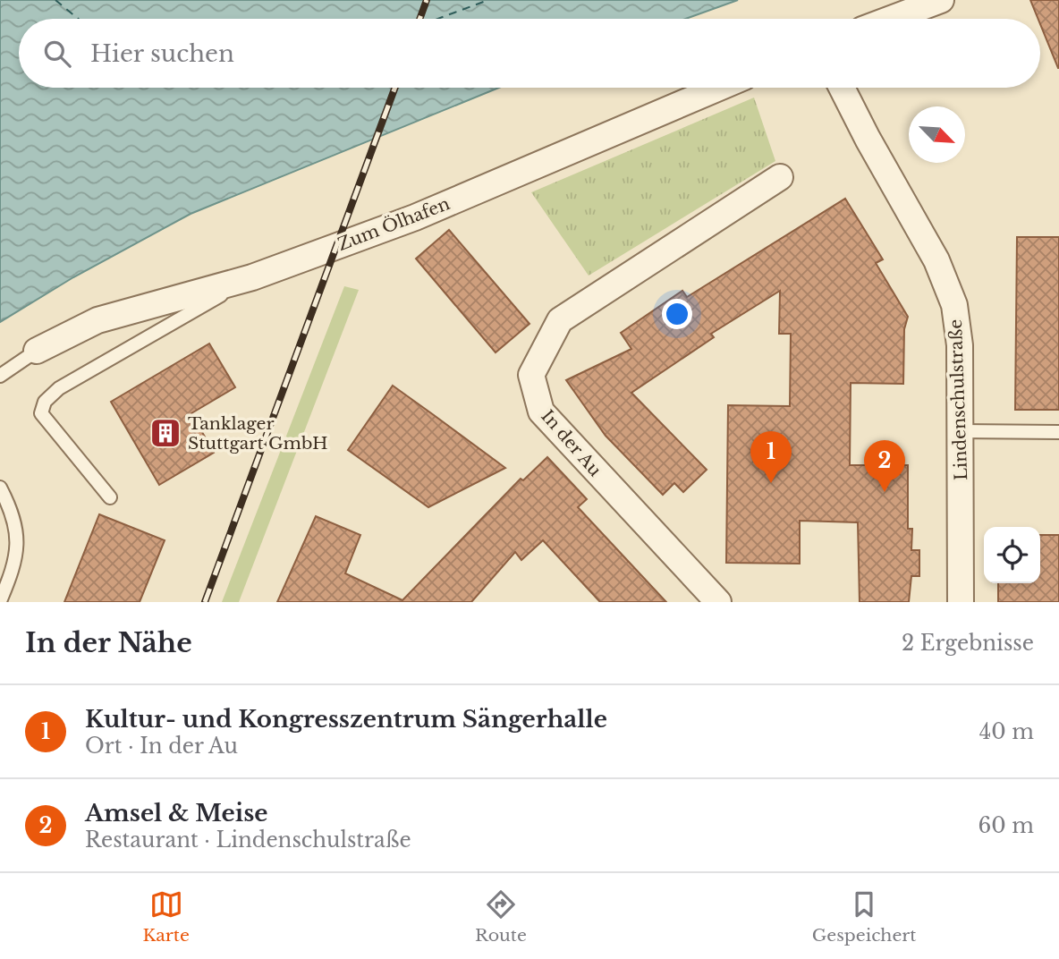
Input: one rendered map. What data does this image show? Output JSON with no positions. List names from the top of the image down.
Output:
{
  "streets": {
    "street": ["Zum Ölhafen", "Lindenschulstraße", "In der Au"]
  },
  "places": {
    "building": ["Tanklager Stuttgart GmbH"]
  },
  "north": "bottom right",
  "page": {
    "search": "Hier suchen",
    "pins": ["1", "2"],
    "heading": ["In der Nähe", "2 Ergebnisse"],
    "list": [
      {
        "mark": "1",
        "name": "Kultur- und Kongresszentrum Sängerhalle",
        "note": "Ort · In der Au",
        "value": "40 m"
      },
      {
        "mark": "2",
        "name": "Amsel & Meise",
        "note": "Restaurant · Lindenschulstraße",
        "value": "60 m"
      }
    ],
    "nav": ["Karte", "Route", "Gespeichert"]
  }
}
